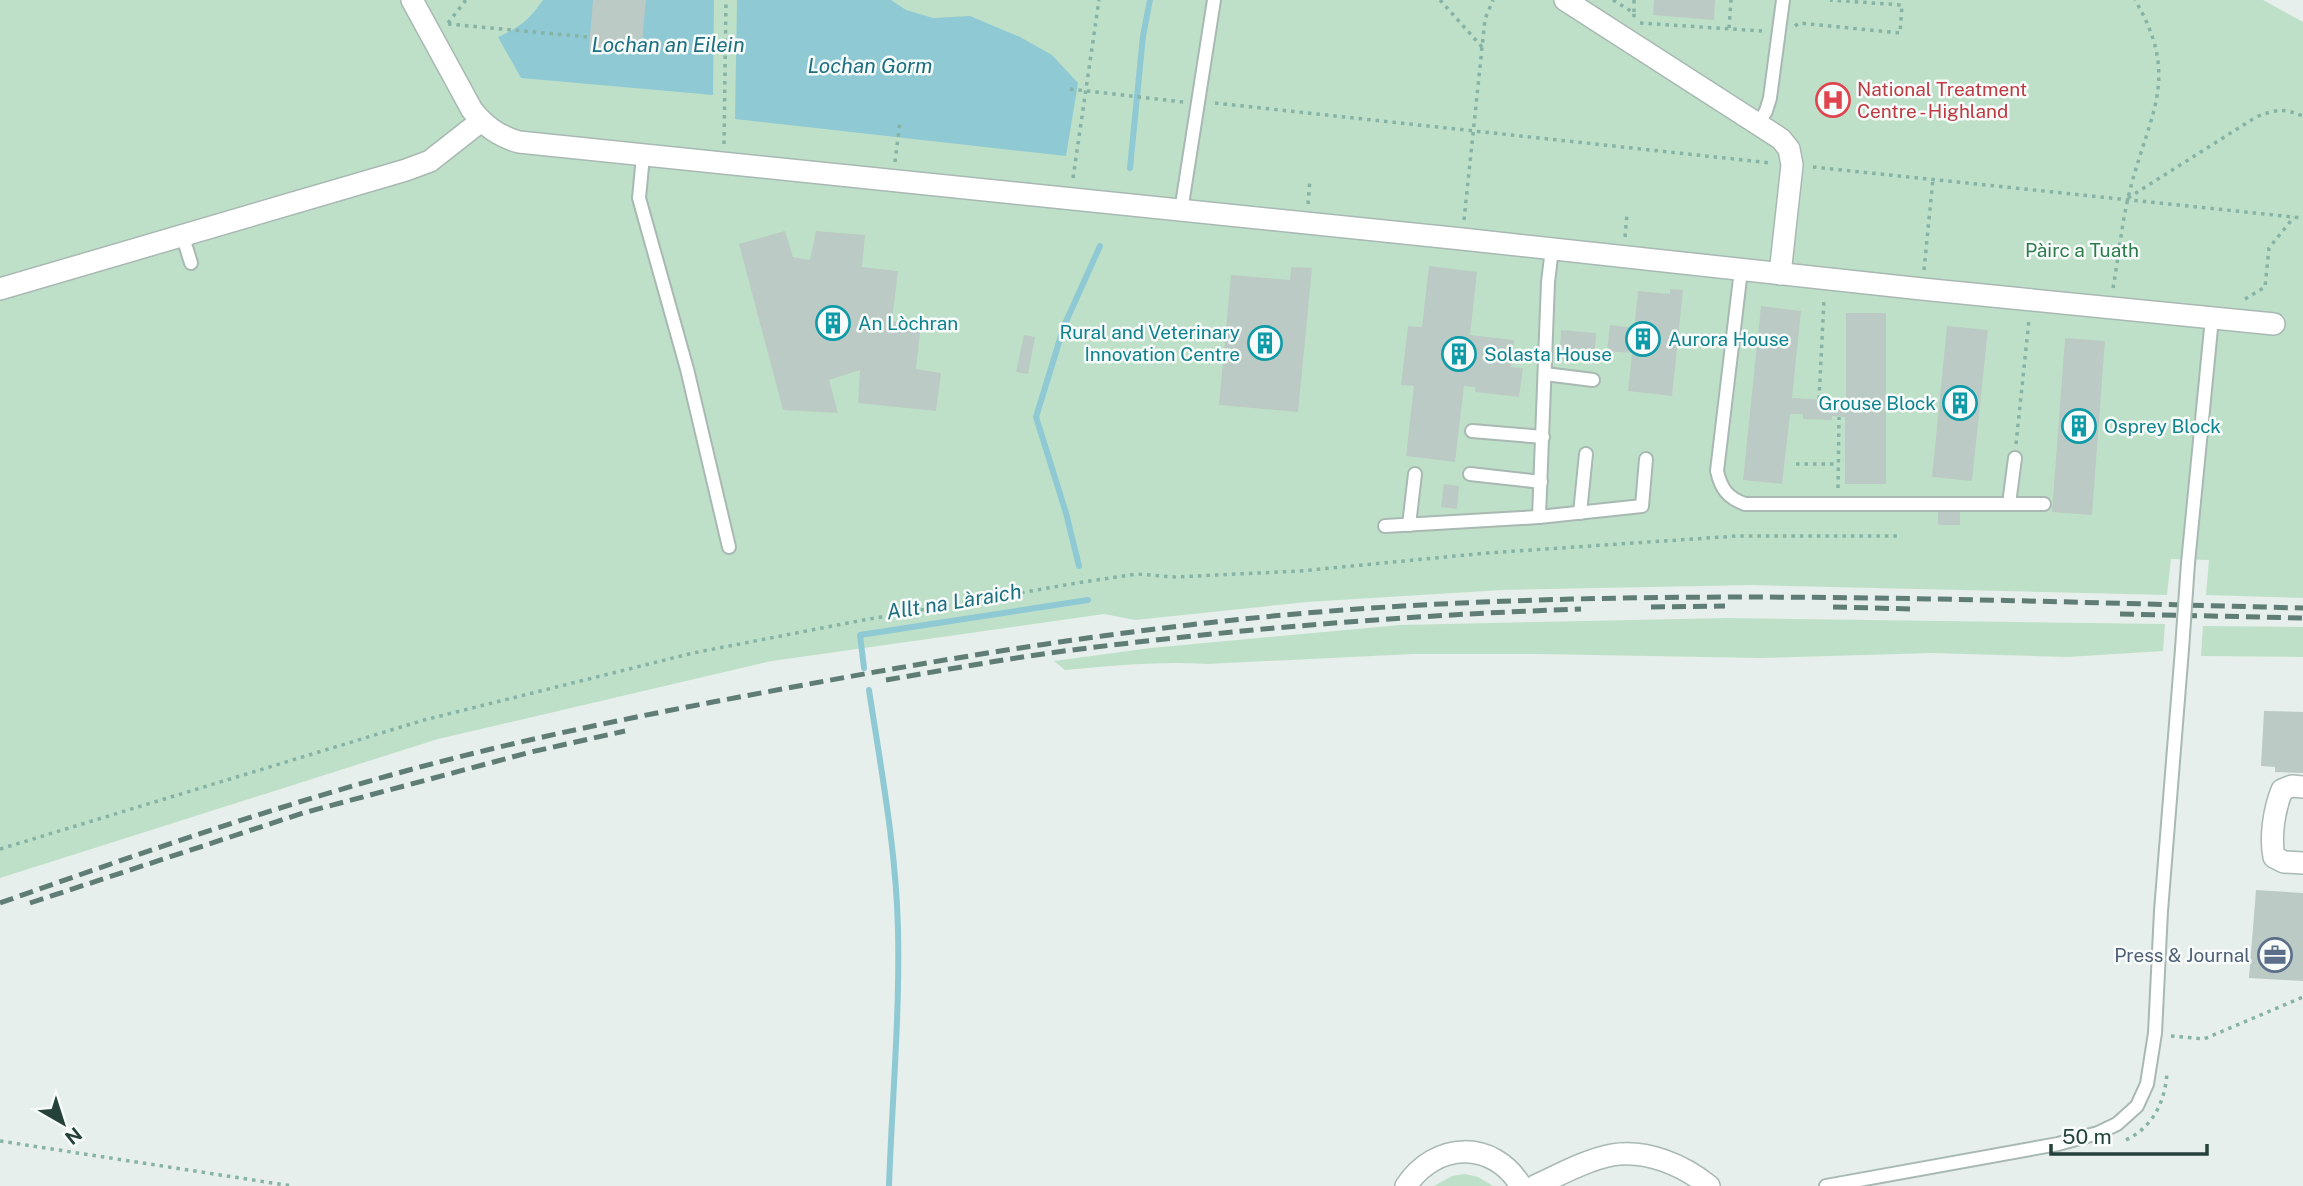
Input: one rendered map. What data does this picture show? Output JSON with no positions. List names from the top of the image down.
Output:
{
  "water": ["Lochan an Eilein", "Lochan Gorm", "Allt na Làraich"],
  "parks": ["Pàirc a Tuath"],
  "places": {
    "hospital": ["National Treatment Centre - Highland"],
    "building": [
      "An Lòchran",
      "Aurora House",
      "Rural and Veterinary Innovation Centre",
      "Solasta House",
      "Grouse Block",
      "Osprey Block"
    ],
    "office": ["Press & Journal"]
  },
  "scale_bar": "50 m",
  "north": "bottom right"
}
